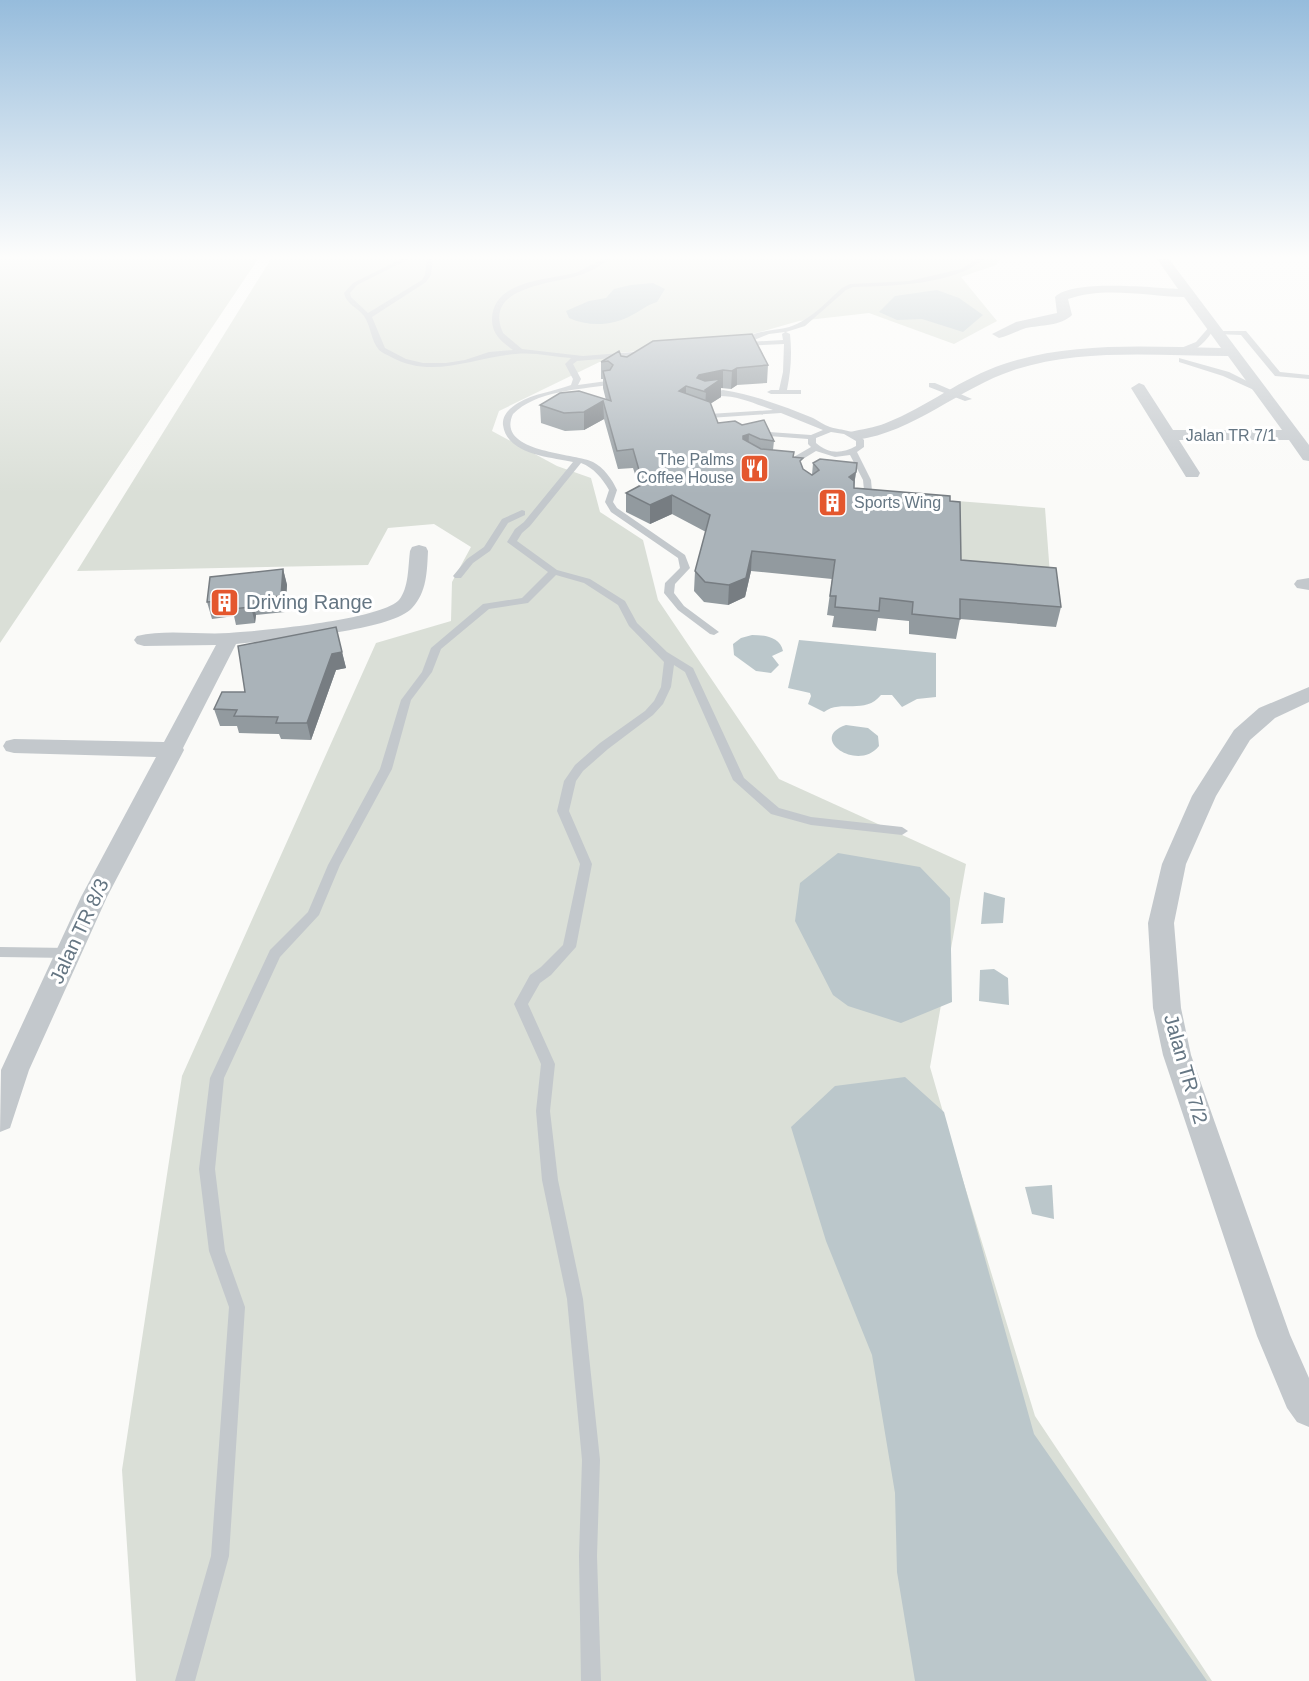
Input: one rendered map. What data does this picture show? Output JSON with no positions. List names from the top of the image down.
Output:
{
  "streets": {
    "street": ["Jalan TR 7/1", "Jalan TR 8/3", "Jalan TR 7/2"]
  },
  "places": {
    "restaurant": ["The Palms Coffee House"],
    "building": ["Sports Wing", "Driving Range"]
  }
}
